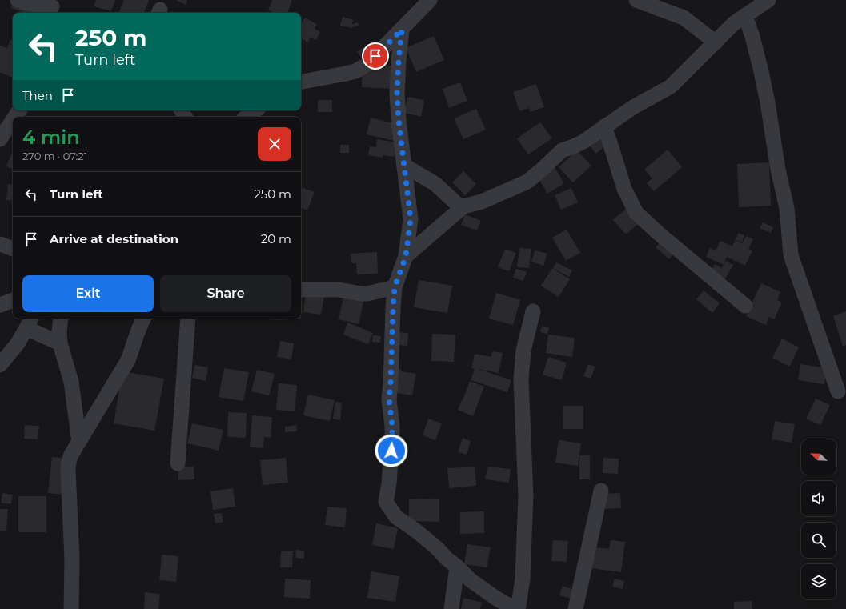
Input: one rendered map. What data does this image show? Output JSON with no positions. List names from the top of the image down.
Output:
{
  "north": "top left",
  "page": {
    "turn": ["250 m", "Turn left"],
    "then": "Then",
    "heading": ["4 min", "270 m · 07:21"],
    "list": [
      {
        "name": "Turn left",
        "value": "250 m"
      },
      {
        "name": "Arrive at destination",
        "value": "20 m"
      }
    ],
    "buttons": ["Exit", "Share"]
  }
}
